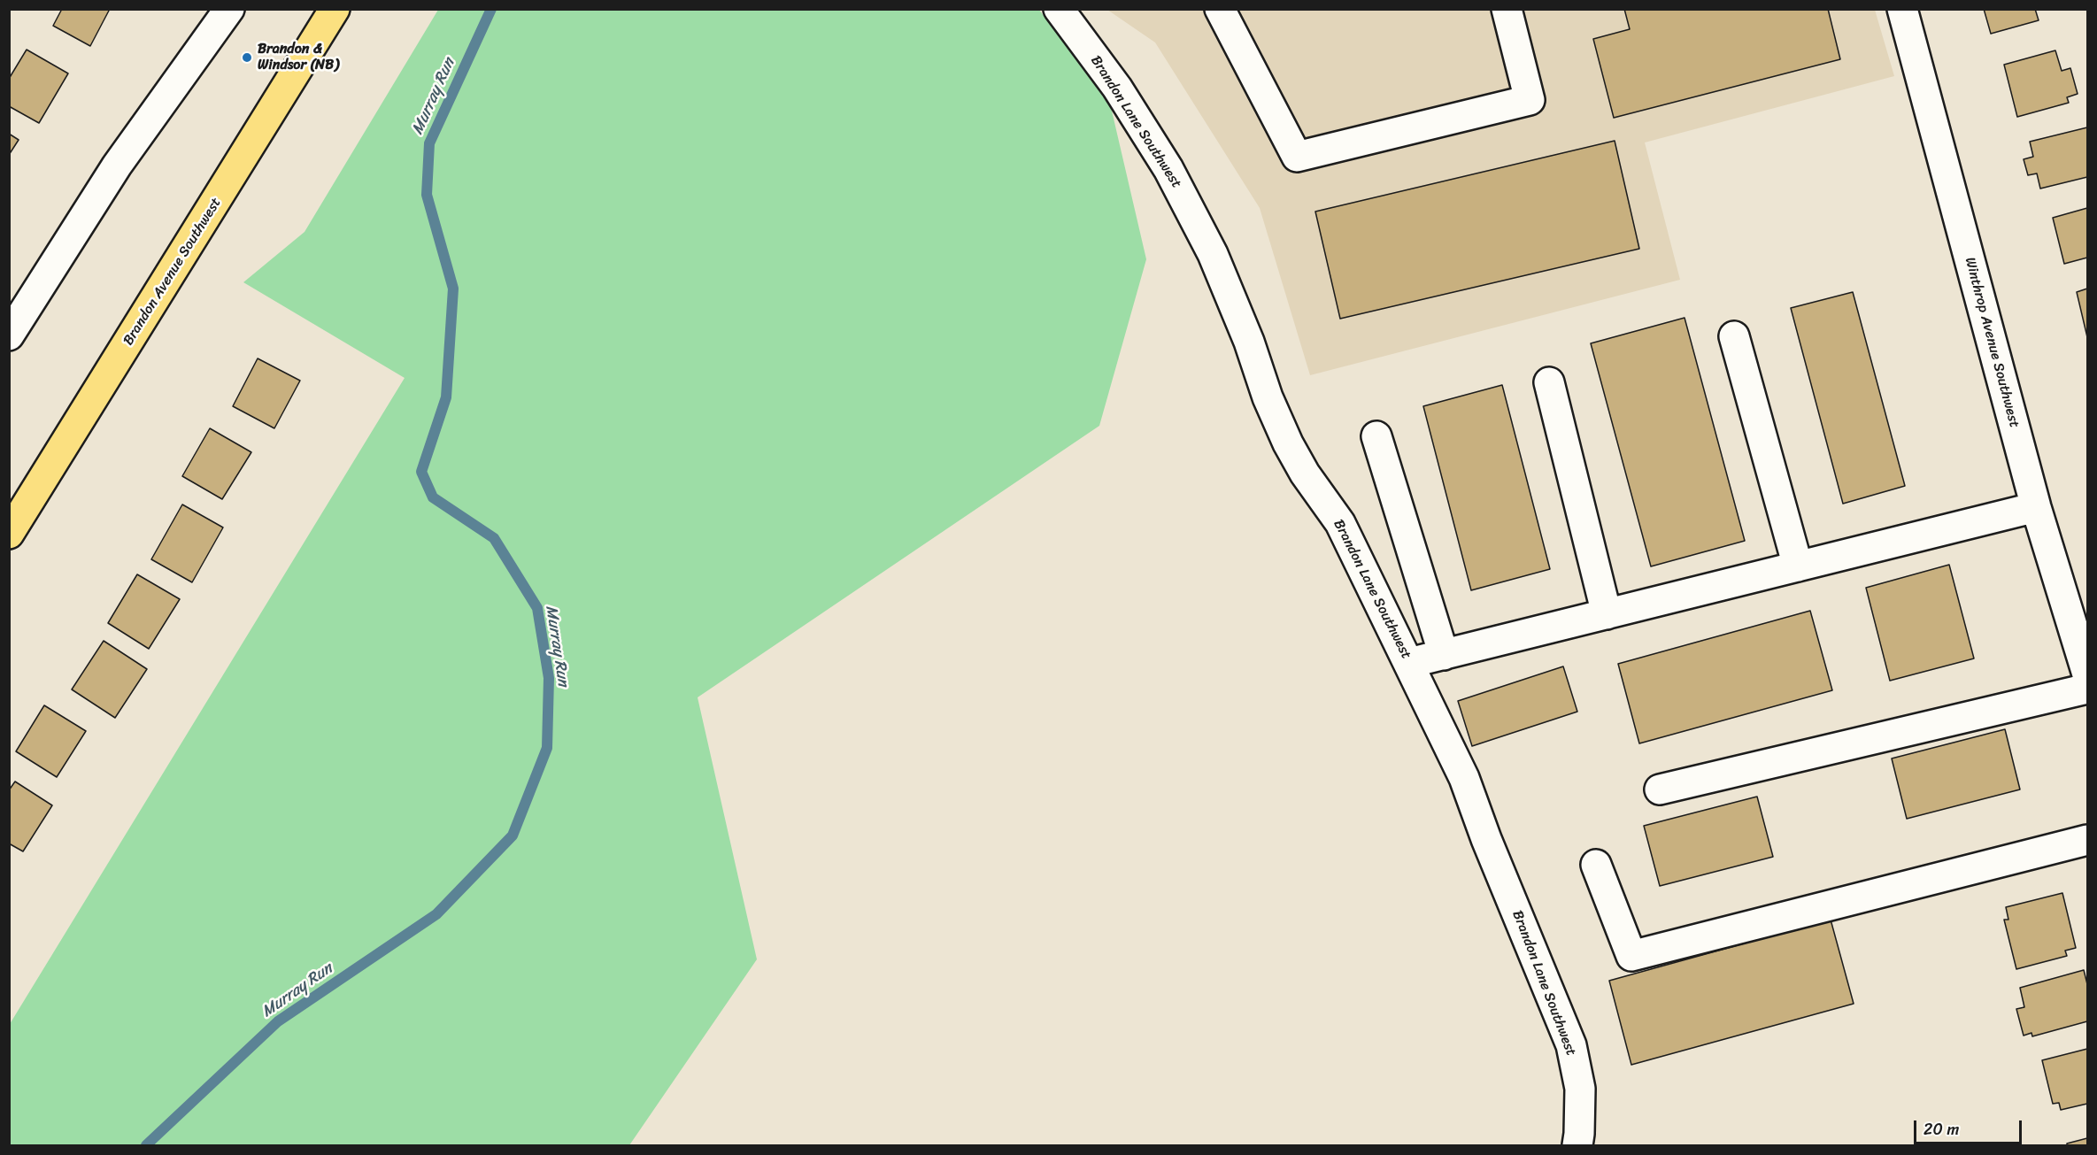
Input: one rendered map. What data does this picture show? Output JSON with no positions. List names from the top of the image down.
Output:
{
  "streets": {
    "main road": ["Brandon Avenue Southwest"],
    "street": ["Brandon Lane Southwest", "Winthrop Avenue Southwest"]
  },
  "water": ["Murray Run"],
  "places": ["Brandon & Windsor (NB)"],
  "scale_bar": "20 m"
}
